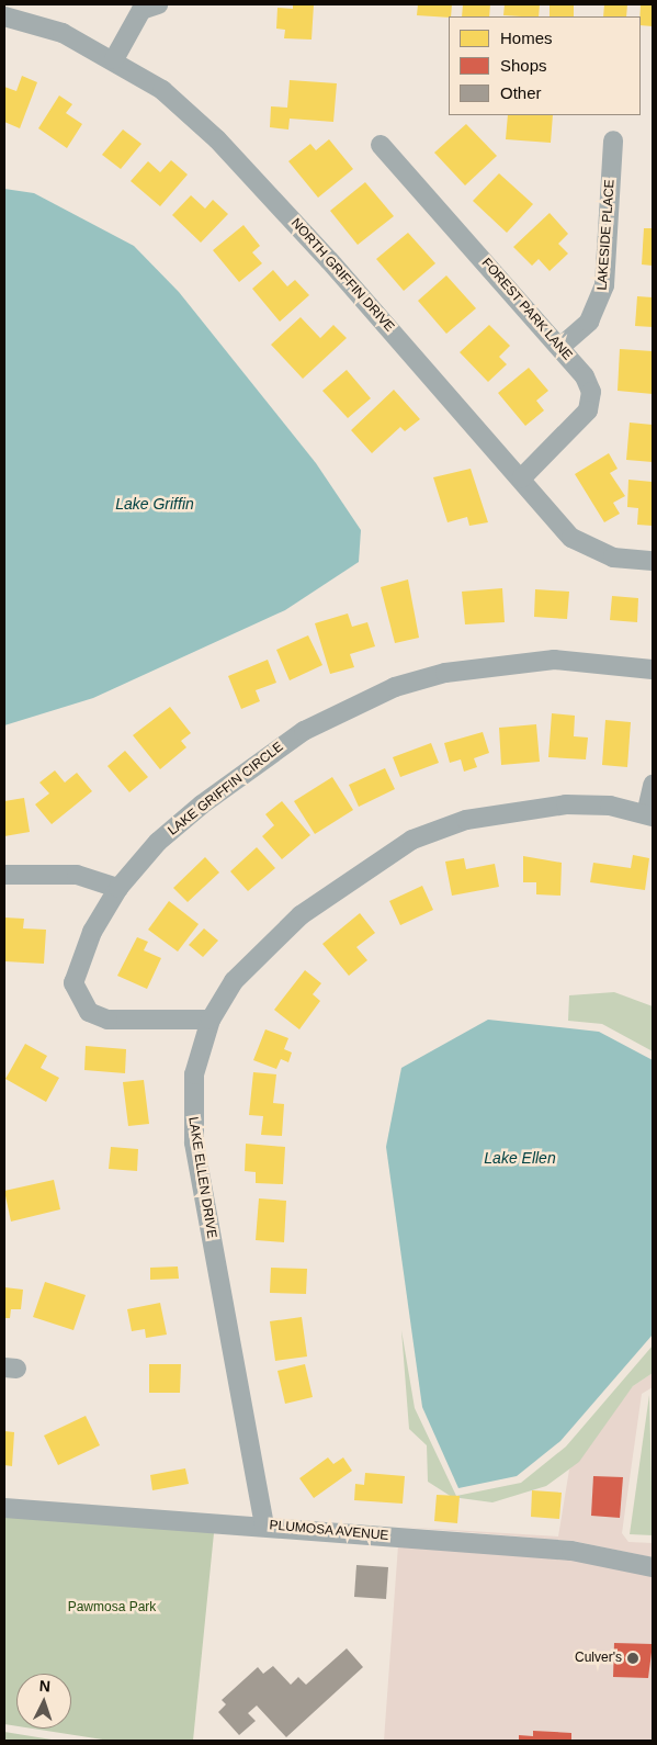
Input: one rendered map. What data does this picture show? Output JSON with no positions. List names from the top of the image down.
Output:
{
  "streets": {
    "street": [
      "LAKESIDE PLACE",
      "NORTH GRIFFIN DRIVE",
      "FOREST PARK LANE",
      "LAKE GRIFFIN CIRCLE",
      "LAKE ELLEN DRIVE",
      "PLUMOSA AVENUE"
    ]
  },
  "crossings": [
    ["LAKESIDE PLACE", "FOREST PARK LANE"],
    ["NORTH GRIFFIN DRIVE", "FOREST PARK LANE"],
    ["LAKE GRIFFIN CIRCLE", "LAKE ELLEN DRIVE"],
    ["LAKE ELLEN DRIVE", "PLUMOSA AVENUE"]
  ],
  "water": ["Lake Griffin", "Lake Ellen"],
  "parks": ["Pawmosa Park"],
  "places": ["Culver's"],
  "legend": ["Homes", "Shops", "Other"],
  "north": "top"
}
